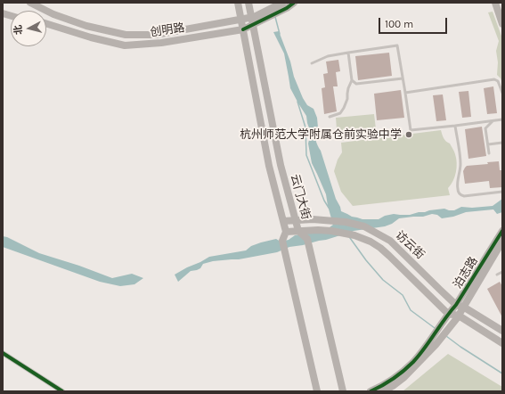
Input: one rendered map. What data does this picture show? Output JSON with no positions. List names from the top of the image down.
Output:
{
  "streets": {
    "main road": [
      "创明路",
      "云门大街",
      "访云街",
      "泊志路"
    ]
  },
  "crossings": [
    ["创明路", "云门大街"],
    ["云门大街", "访云街"],
    ["访云街", "泊志路"]
  ],
  "places": ["杭州师范大学附属仓前实验中学"],
  "scale_bar": "100 m",
  "north": "left"
}
